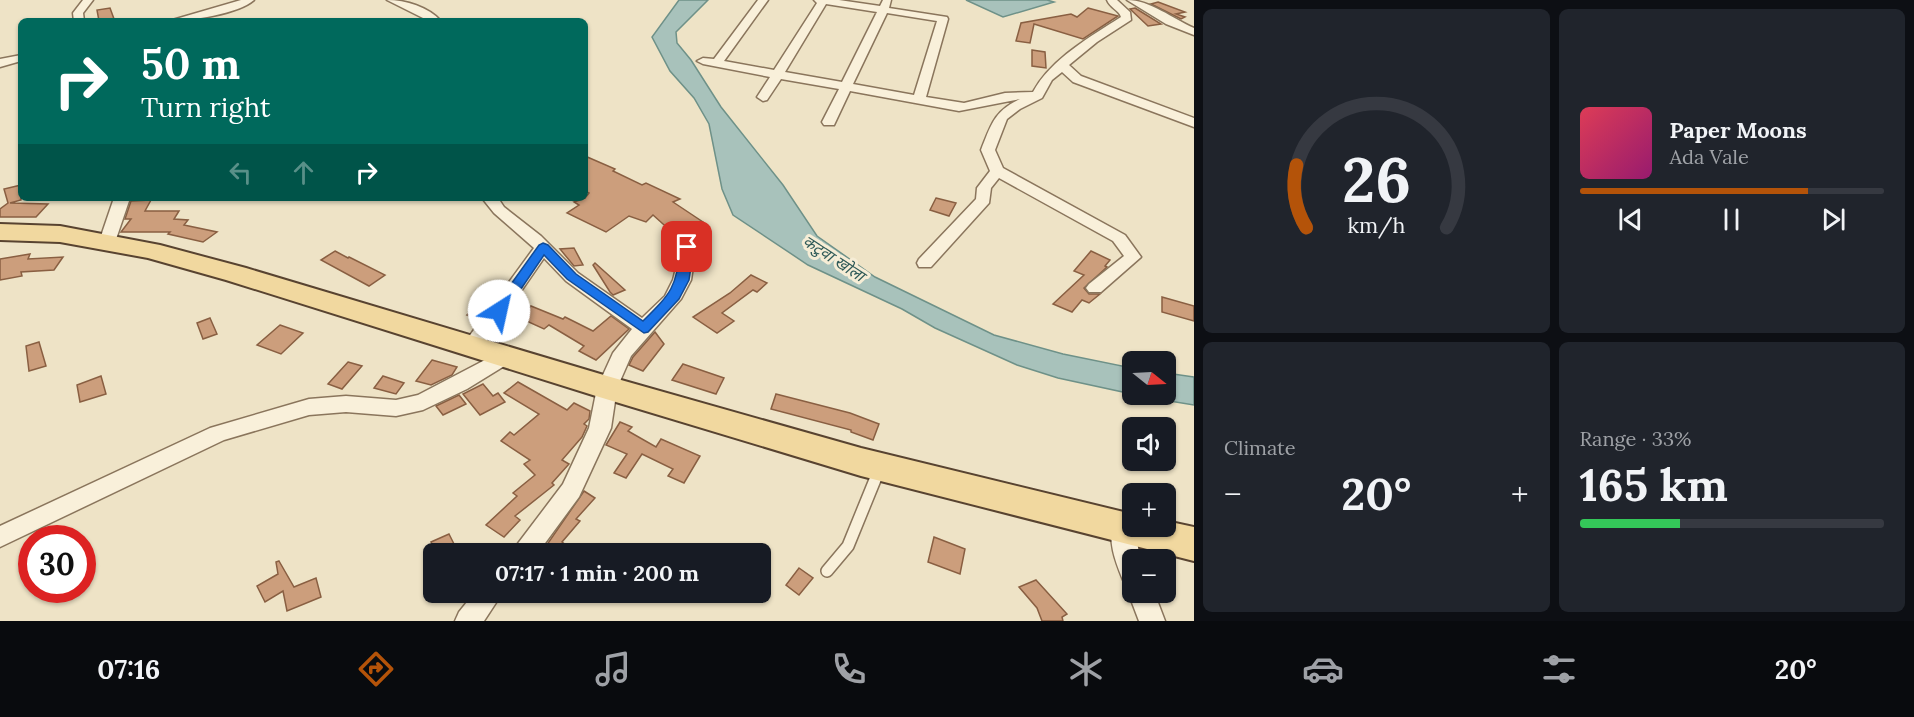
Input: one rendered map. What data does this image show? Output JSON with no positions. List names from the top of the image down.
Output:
{
  "water": ["कटुवा खोला"],
  "north": "right",
  "page": {
    "turn": ["50 m", "Turn right"],
    "song": ["Paper Moons", "Ada Vale"],
    "tile": [
      "Climate",
      ["Range · 33%", "165 km"]
    ],
    "map_buttons": ["+", "−"],
    "heat": ["−", "20°", "+"],
    "limit": "30",
    "trip": "07:17 · 1 min · 200 m",
    "tabs": ["07:16", "20°"],
    "gauge": ["26", "km/h"]
  }
}
